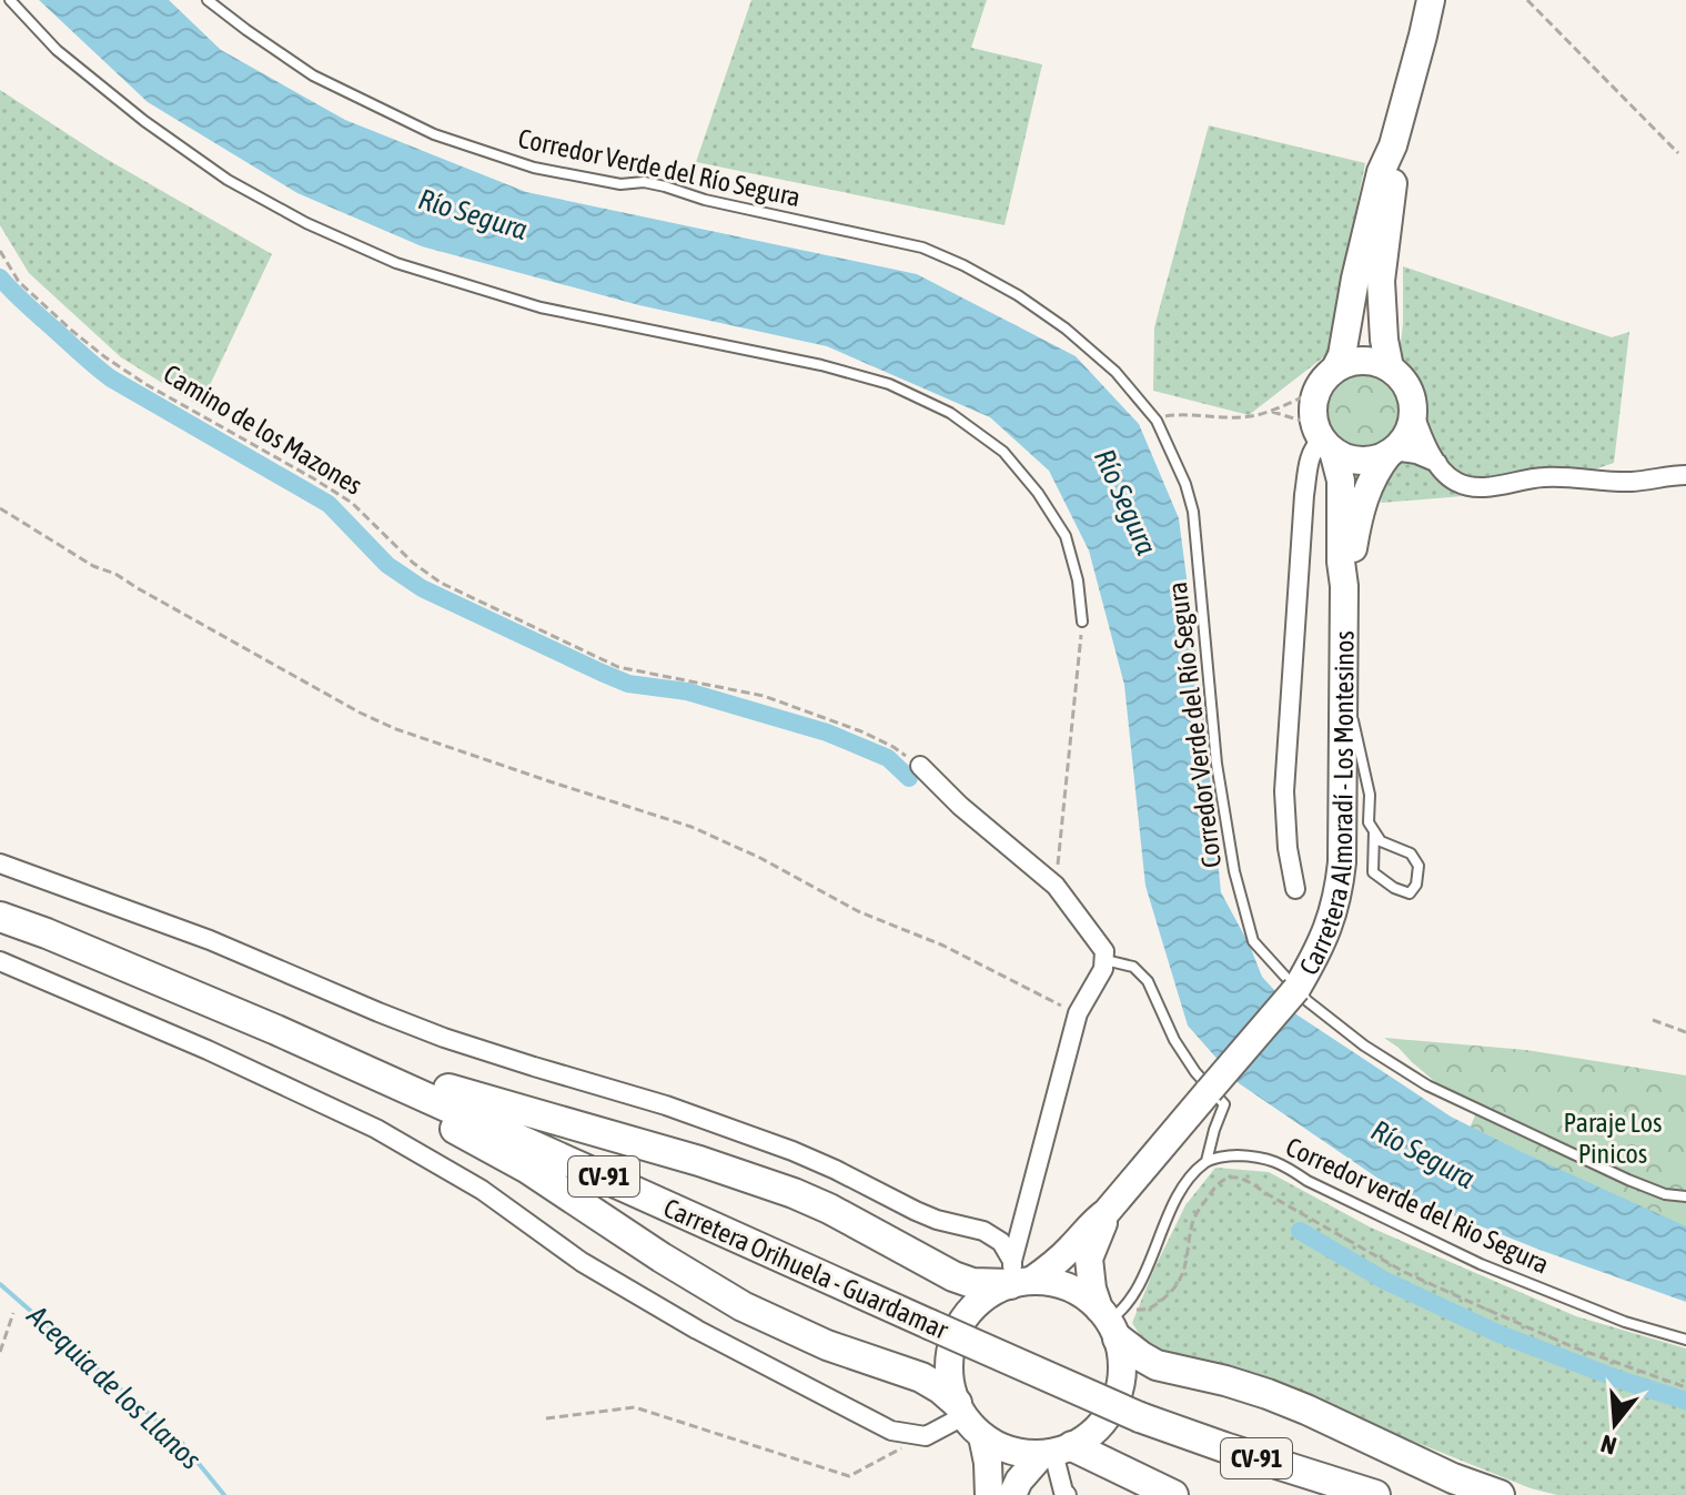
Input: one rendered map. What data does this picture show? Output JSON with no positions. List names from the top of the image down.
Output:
{
  "streets": {
    "main road": ["Carretera Almoradí - Los Montesinos", "CV-91", "Carretera Orihuela - Guardamar"],
    "lane": ["Corredor Verde del Río Segura", "Corredor verde del Rio Segura"],
    "path": ["Camino de los Mazones"]
  },
  "water": ["Río Segura", "Acequia de los Llanos"],
  "parks": ["Paraje Los Pinicos"],
  "north": "bottom"
}
